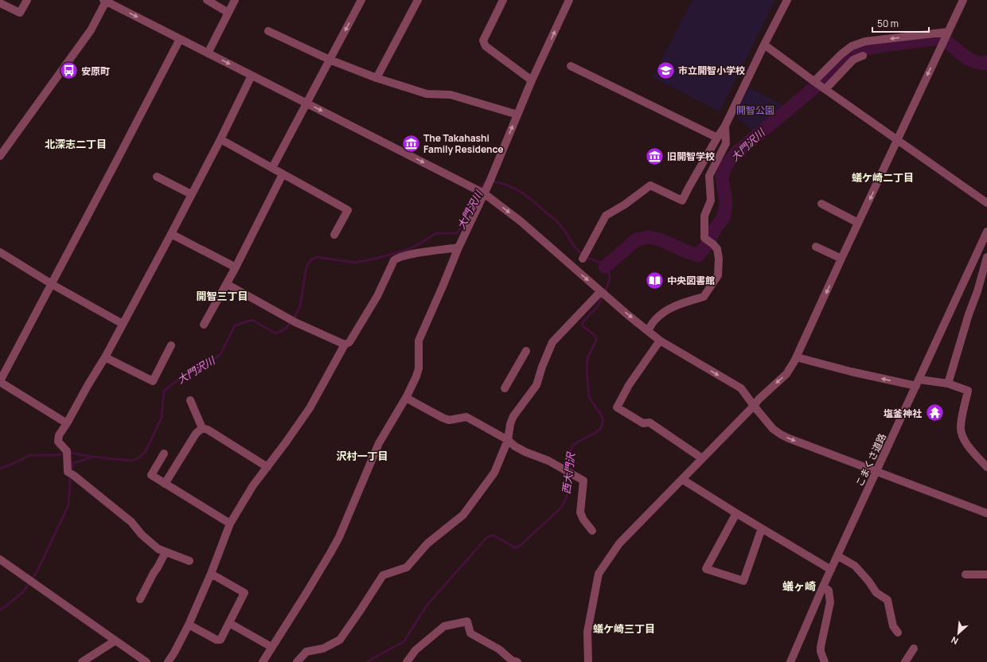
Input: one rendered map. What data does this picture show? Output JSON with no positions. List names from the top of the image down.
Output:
{
  "streets": {
    "street": ["こまくさ道路"]
  },
  "districts": [
    "北深志二丁目",
    "蟻ケ崎二丁目",
    "開智三丁目",
    "沢村一丁目",
    "蟻ヶ崎",
    "蟻ケ崎三丁目"
  ],
  "water": ["大門沢川", "西大門沢"],
  "parks": ["開智公園"],
  "places": {
    "school or university": ["市立開智小学校"],
    "bus stop": ["安原町"],
    "museum": ["The Takahashi Family Residence", "旧開智学校"],
    "library": ["中央図書館"],
    "temple": ["塩釜神社"]
  },
  "scale_bar": "50 m",
  "north": "bottom left"
}
